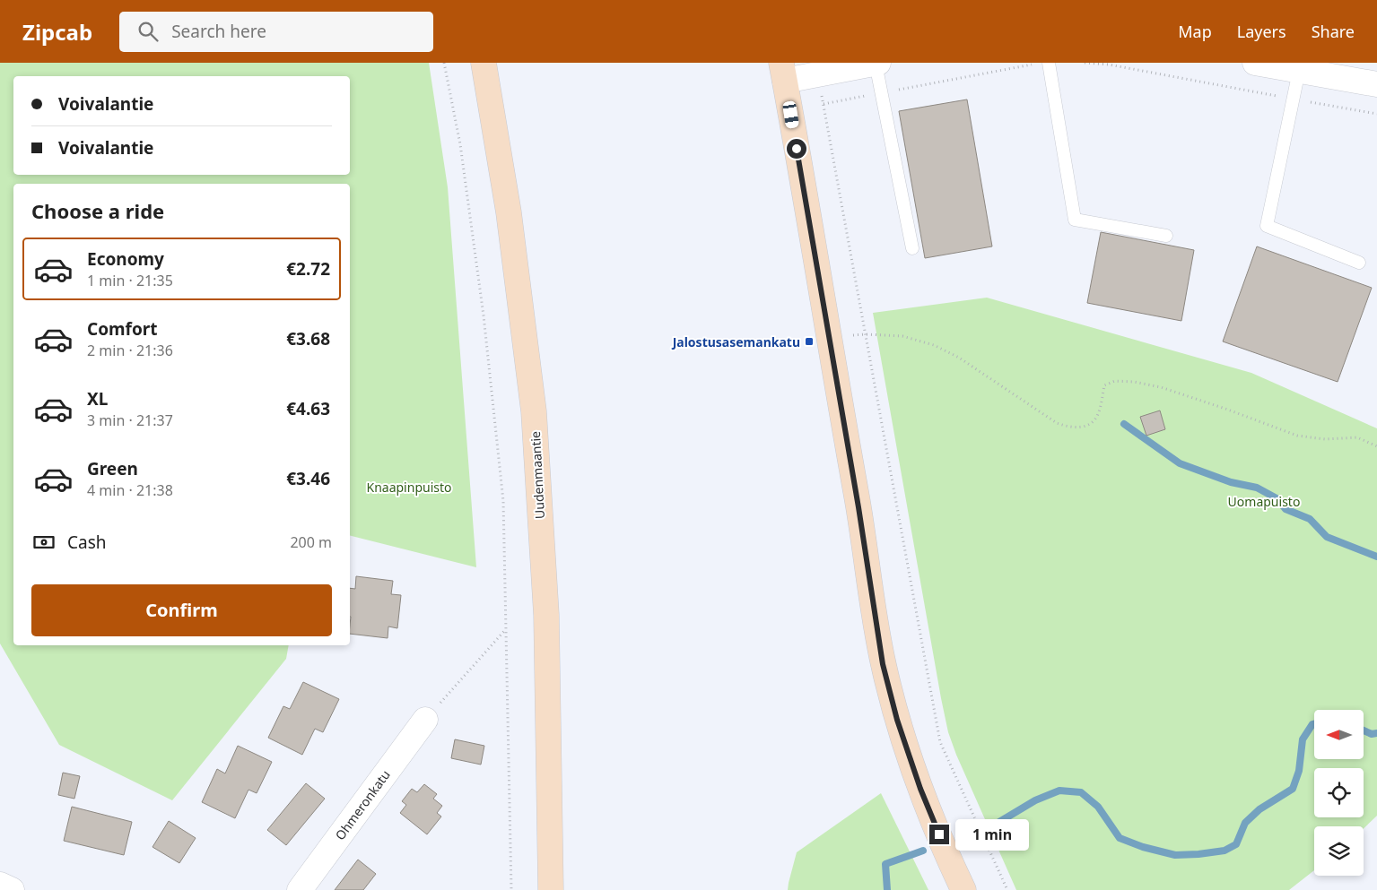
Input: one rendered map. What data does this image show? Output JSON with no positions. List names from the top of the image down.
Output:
{
  "streets": {
    "street": ["Uudenmaantie", "Ohmeronkatu"]
  },
  "parks": ["Knaapinpuisto", "Uomapuisto"],
  "places": {
    "transit": ["Jalostusasemankatu"]
  },
  "north": "left",
  "page": {
    "header": "Zipcab",
    "search": "Search here",
    "nav": ["Map", "Layers", "Share"],
    "banner": ["Voivalantie", "Voivalantie"],
    "heading": "Choose a ride",
    "list": [
      {
        "name": "Economy",
        "note": "1 min · 21:35",
        "value": "€2.72"
      },
      {
        "name": "Comfort",
        "note": "2 min · 21:36",
        "value": "€3.68"
      },
      {
        "name": "XL",
        "note": "3 min · 21:37",
        "value": "€4.63"
      },
      {
        "name": "Green",
        "note": "4 min · 21:38",
        "value": "€3.46"
      }
    ],
    "pay": ["Cash", "200 m"],
    "buttons": "Confirm",
    "bubble": "1 min"
  }
}
